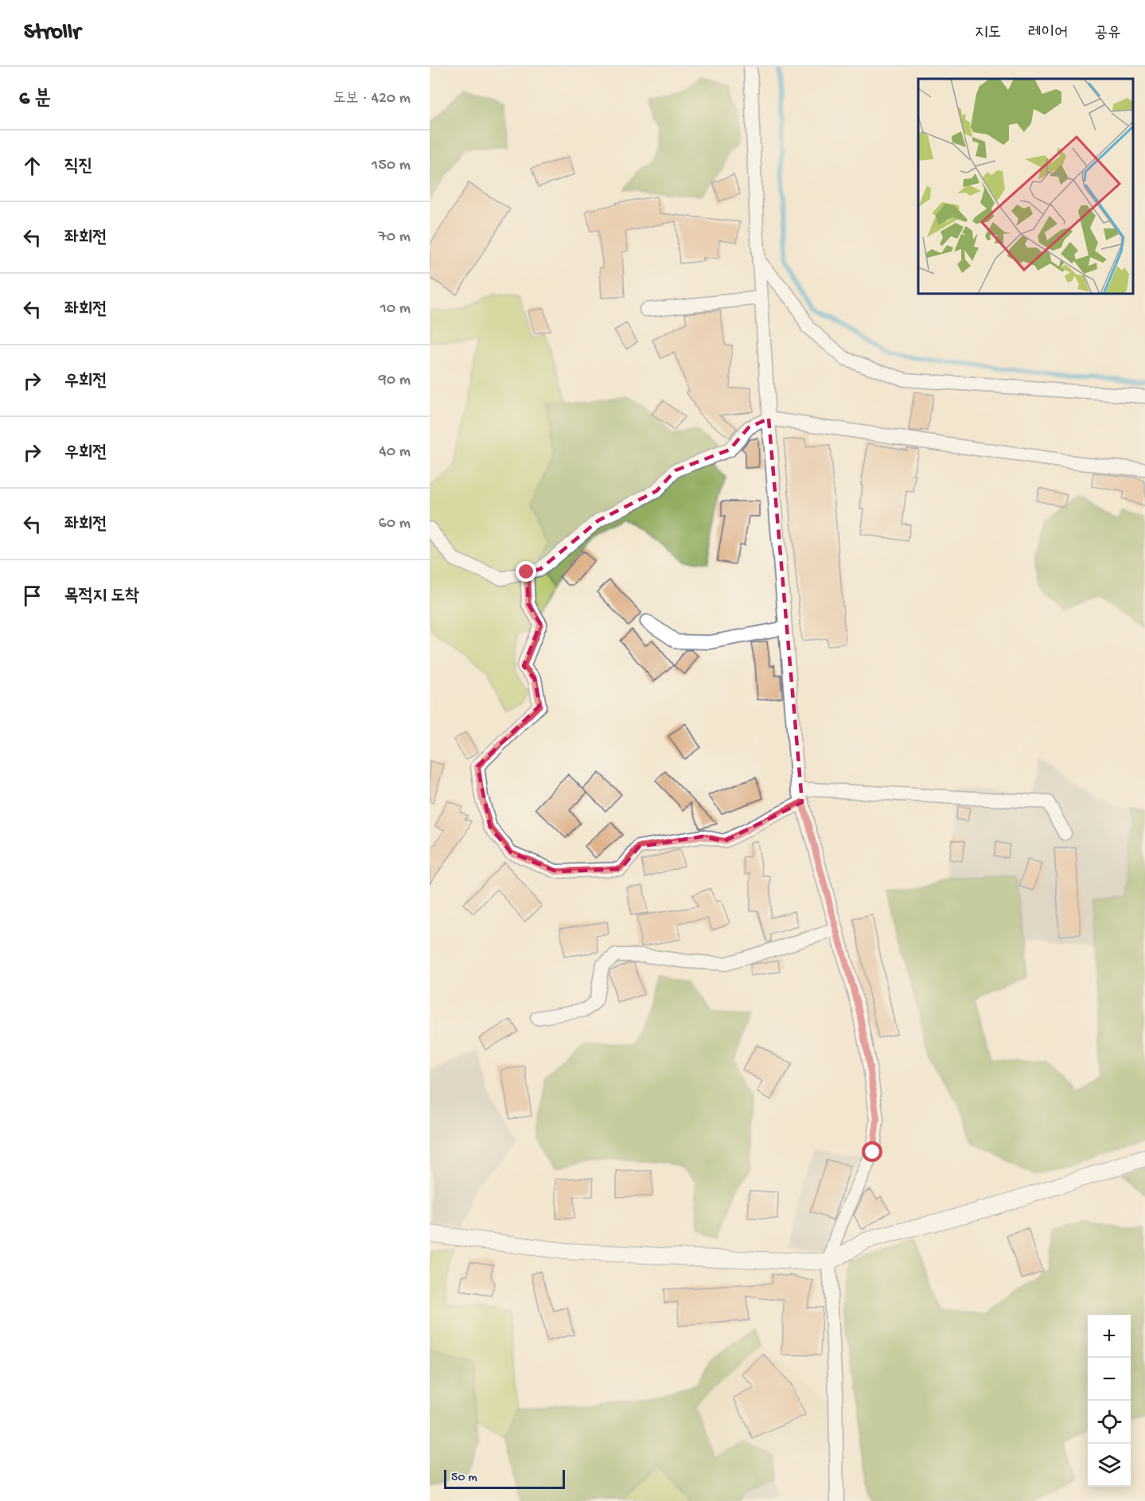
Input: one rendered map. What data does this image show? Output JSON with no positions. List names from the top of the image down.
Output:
{
  "scale_bar": "50 m",
  "page": {
    "header": "Strollr",
    "nav": ["지도", "레이어", "공유"],
    "heading": ["6 분", "도보 · 420 m"],
    "list": [
      ["직진", "150 m"],
      ["좌회전", "70 m"],
      ["좌회전", "10 m"],
      ["우회전", "90 m"],
      ["우회전", "40 m"],
      ["좌회전", "60 m"],
      "목적지 도착"
    ],
    "map_buttons": ["+", "−"],
    "scale": "50 m"
  }
}
